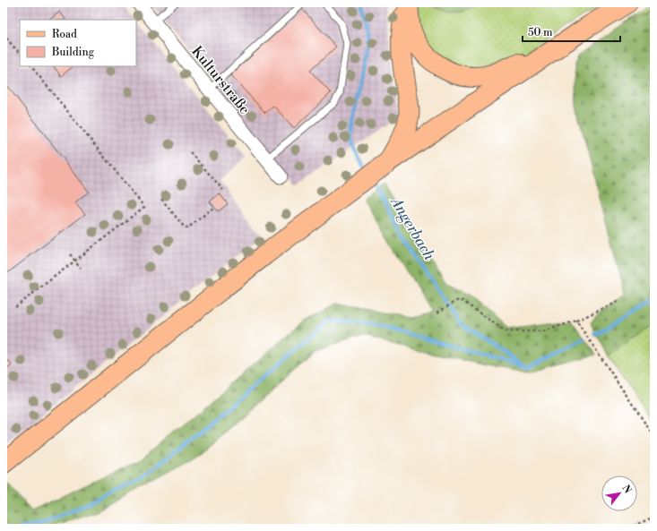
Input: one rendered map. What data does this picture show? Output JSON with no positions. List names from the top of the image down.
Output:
{
  "streets": {
    "street": ["Kulturstraße"]
  },
  "water": ["Angerbach"],
  "legend": ["Road", "Building"],
  "scale_bar": "50 m",
  "north": "top right"
}
